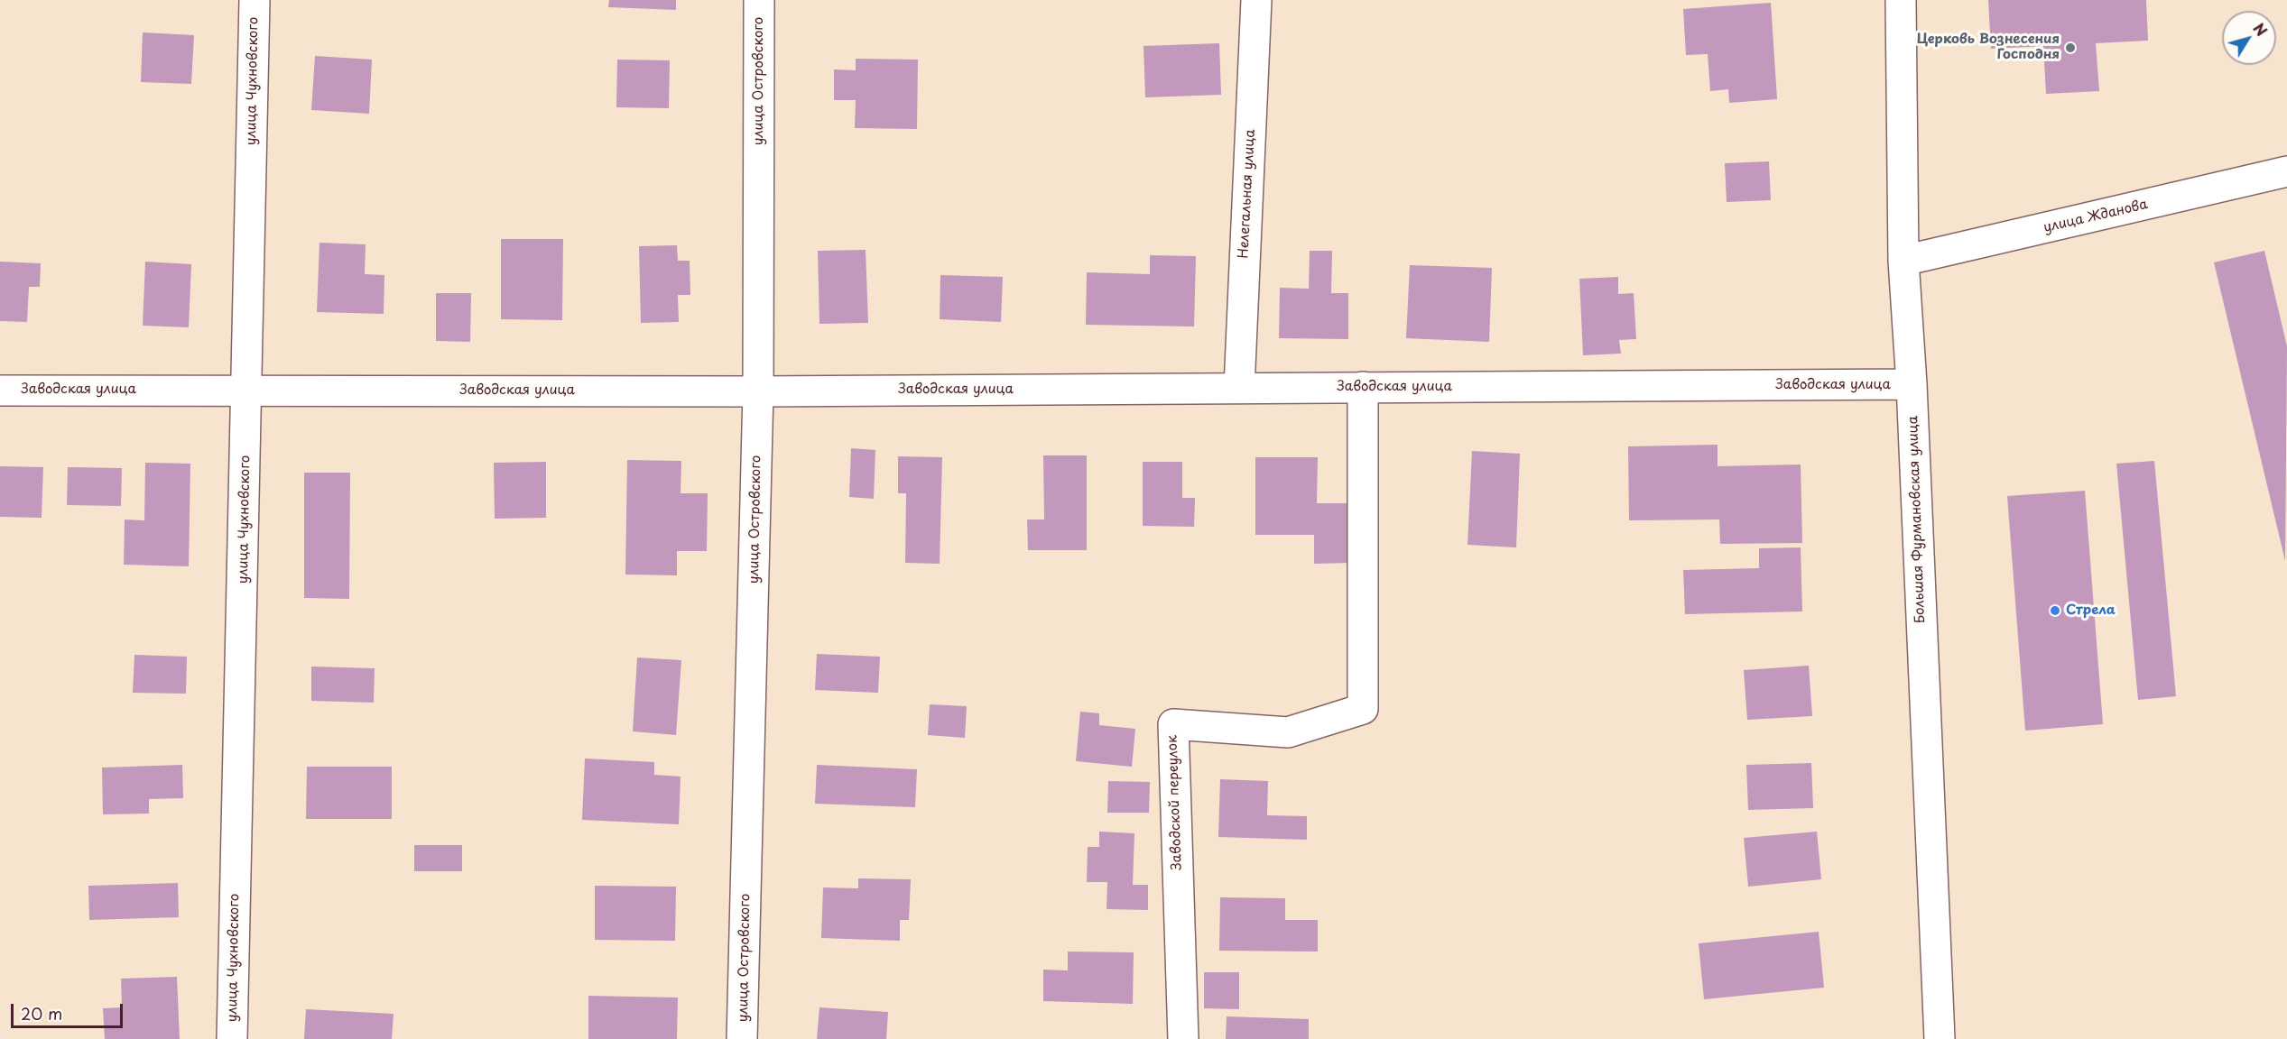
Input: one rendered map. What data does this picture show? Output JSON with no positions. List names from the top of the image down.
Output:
{
  "streets": {
    "street": [
      "улица Чухновского",
      "улица Островского",
      "Нелегальная улица",
      "улица Жданова",
      "Заводская улица",
      "Большая Фурмановская улица",
      "Заводской переулок"
    ]
  },
  "crossings": [
    ["улица Чухновского", "Заводская улица"],
    ["улица Островского", "Заводская улица"],
    ["Нелегальная улица", "Заводская улица"],
    ["улица Жданова", "Большая Фурмановская улица"],
    ["Заводская улица", "Большая Фурмановская улица"],
    ["Заводская улица", "Заводской переулок"]
  ],
  "places": ["Церковь Вознесения Господня", "Стрела"],
  "scale_bar": "20 m",
  "north": "top right"
}
